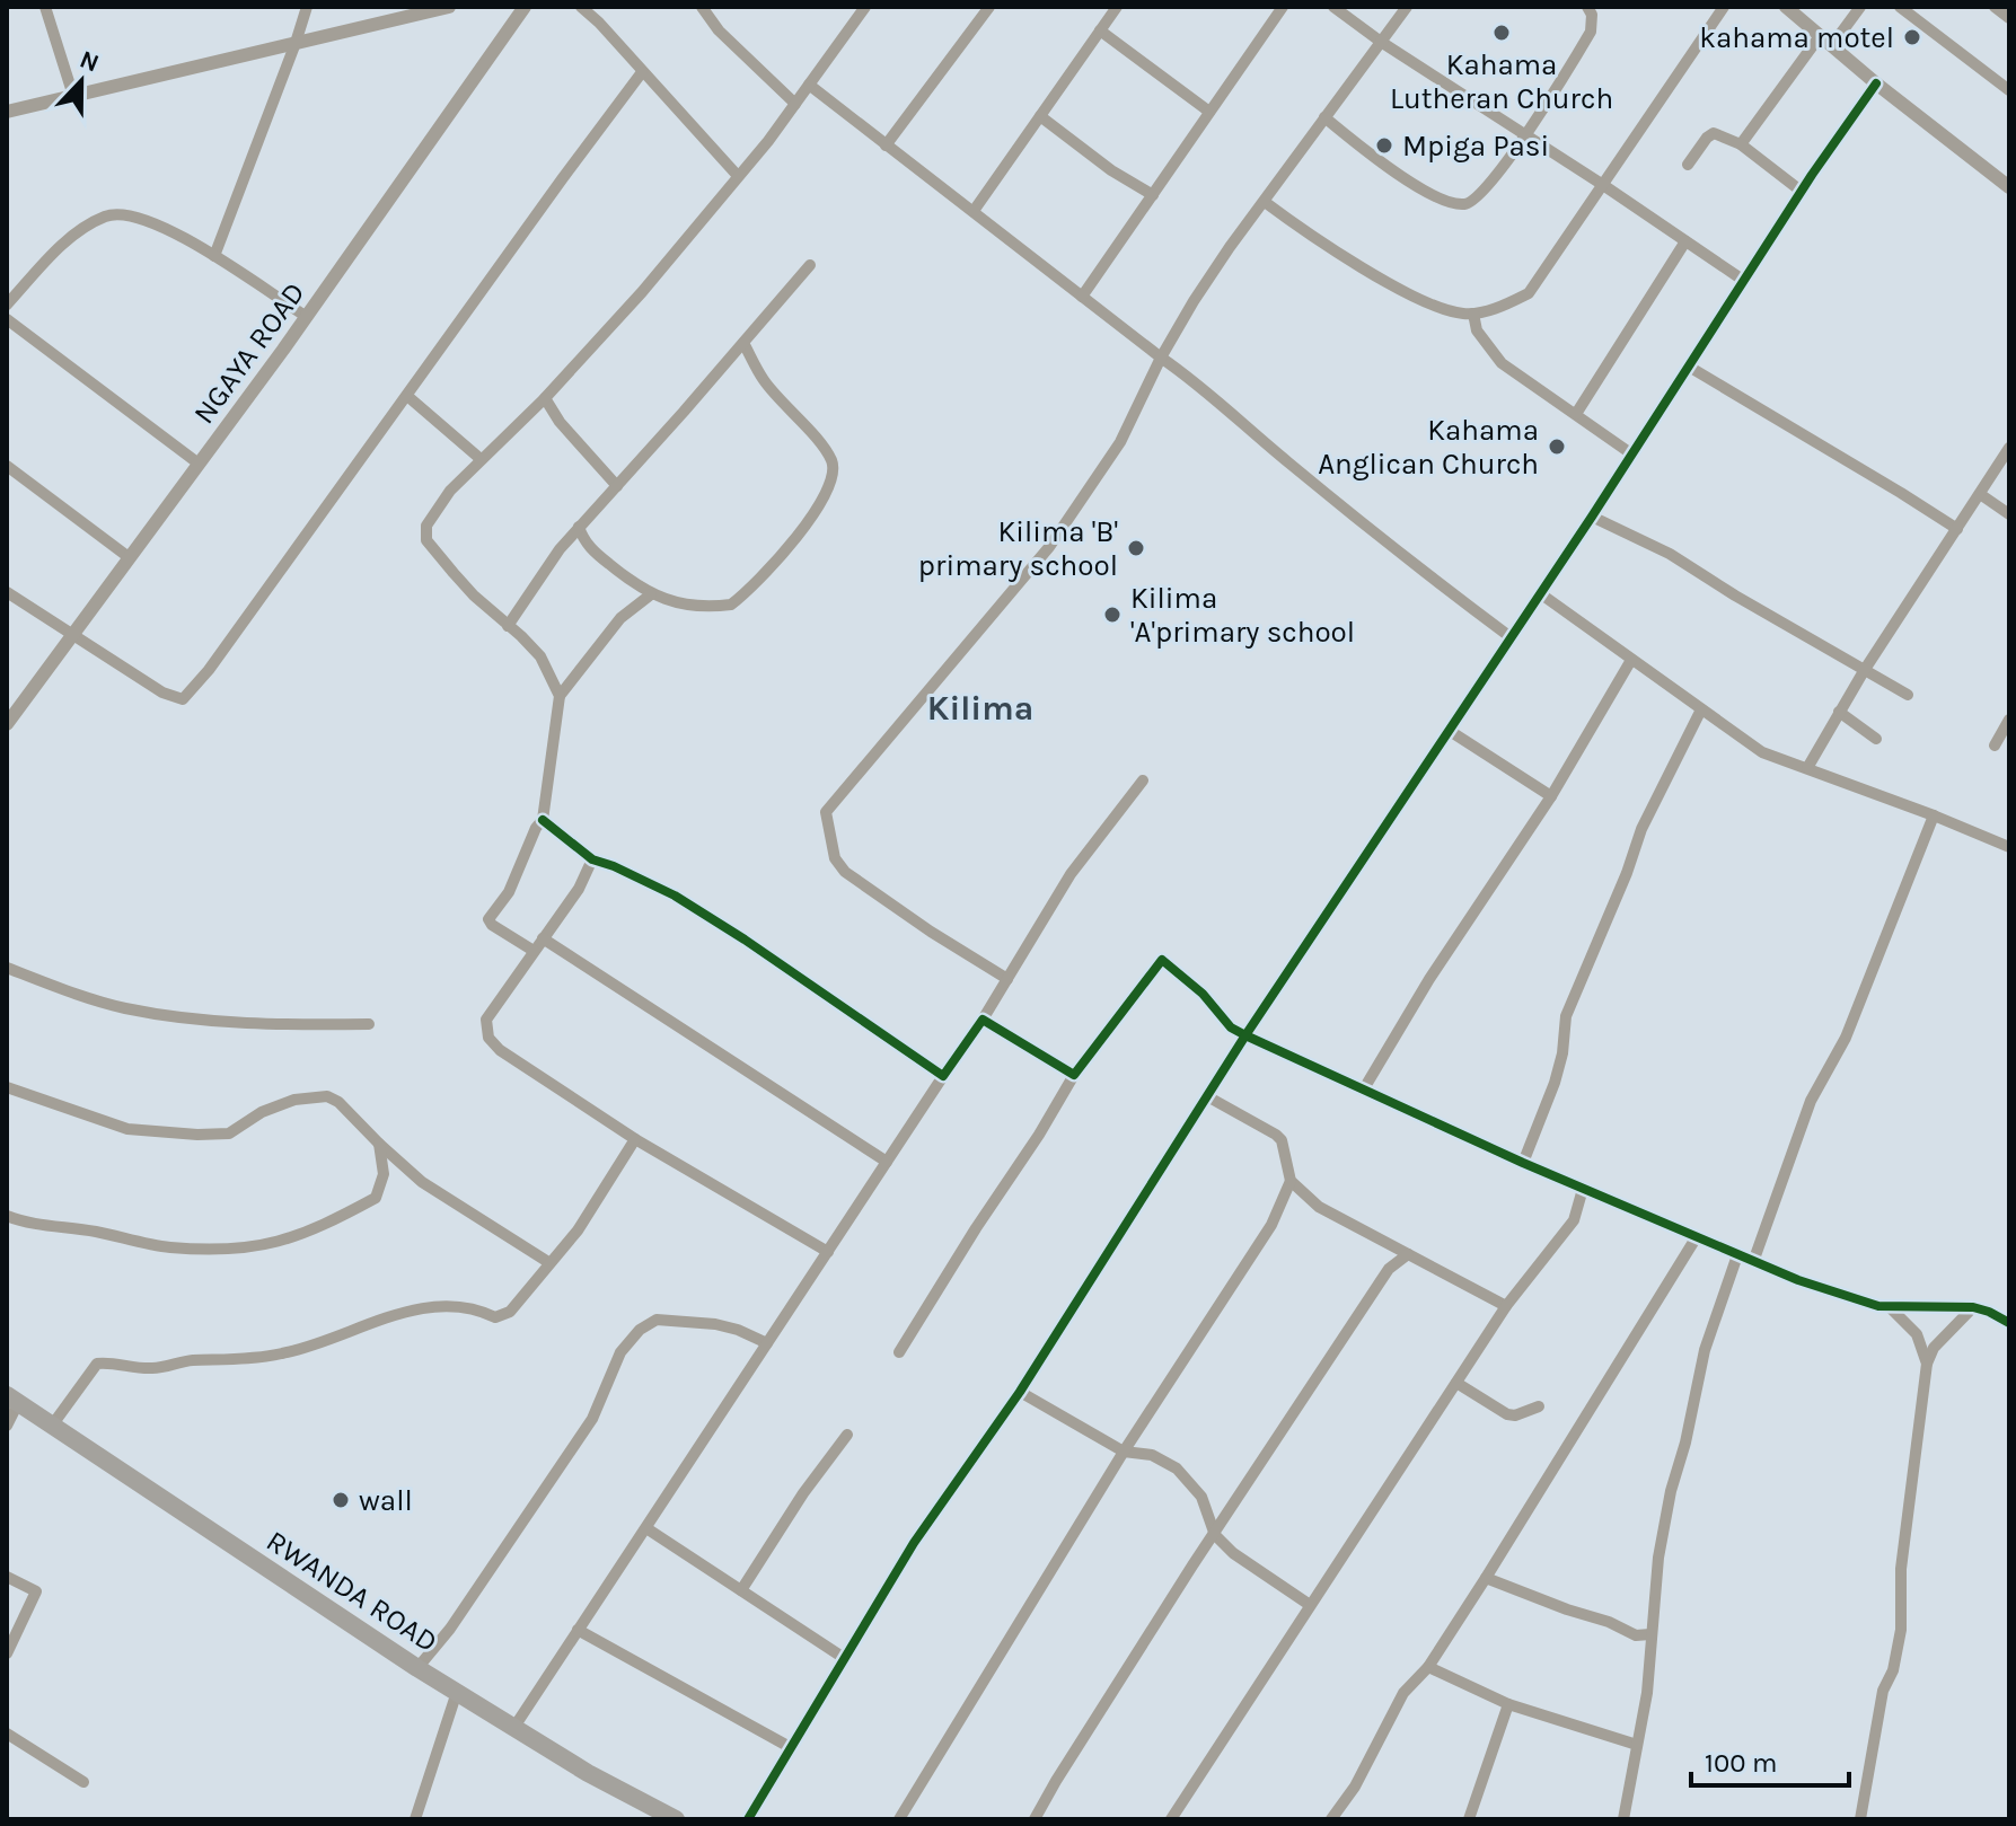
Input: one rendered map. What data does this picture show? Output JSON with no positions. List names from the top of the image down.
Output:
{
  "streets": {
    "highway": ["RWANDA ROAD"],
    "street": ["NGAYA ROAD"]
  },
  "districts": ["Kilima"],
  "places": [
    "Kahama Lutheran Church",
    "kahama motel",
    "Mpiga Pasi",
    "Kahama Anglican Church",
    "Kilima 'B' primary school",
    "Kilima 'A'primary school",
    "wall"
  ],
  "scale_bar": "100 m",
  "north": "top"
}
